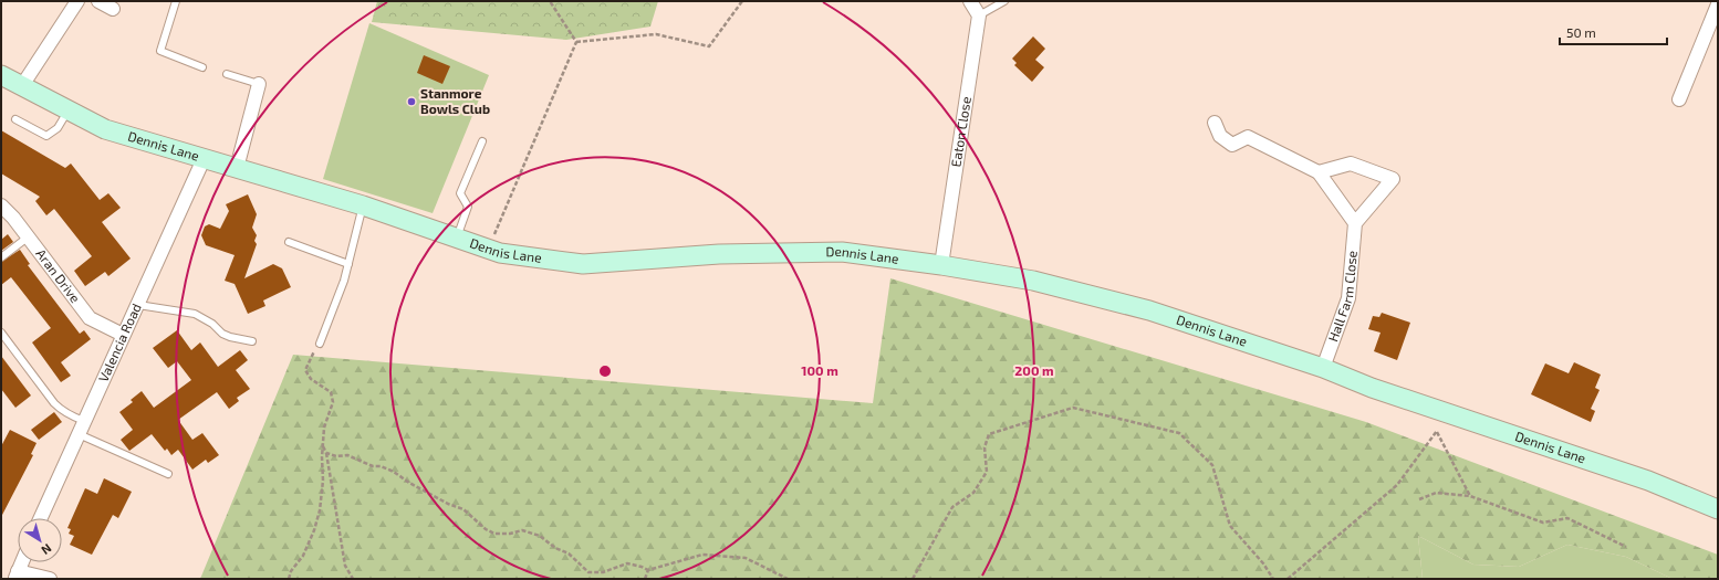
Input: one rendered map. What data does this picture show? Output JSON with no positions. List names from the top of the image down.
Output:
{
  "streets": {
    "street": [
      "Eaton Close",
      "Dennis Lane",
      "Aran Drive",
      "Hall Farm Close",
      "Valencia Road"
    ]
  },
  "crossings": [
    ["Eaton Close", "Dennis Lane"],
    ["Dennis Lane", "Hall Farm Close"],
    ["Dennis Lane", "Valencia Road"],
    ["Aran Drive", "Valencia Road"]
  ],
  "places": ["Stanmore Bowls Club"],
  "scale_bar": "50 m",
  "north": "bottom right",
  "rings": ["100 m", "200 m"]
}
